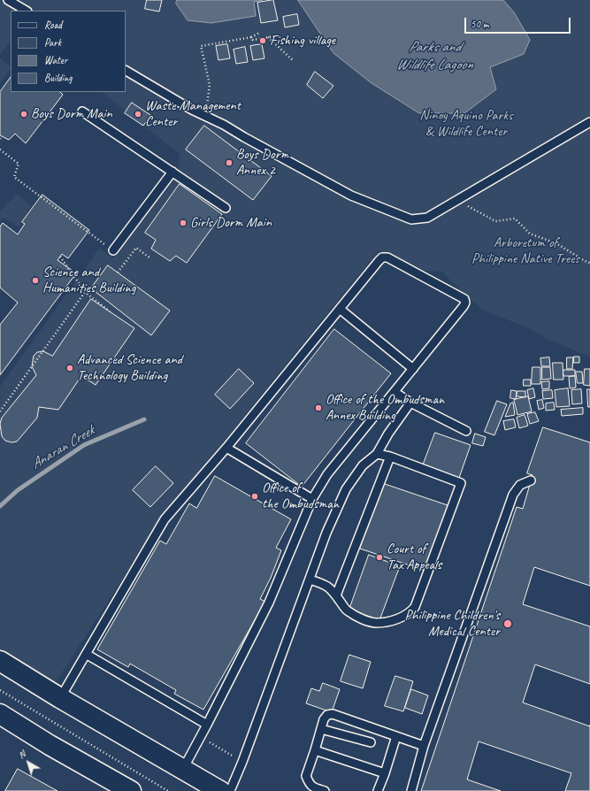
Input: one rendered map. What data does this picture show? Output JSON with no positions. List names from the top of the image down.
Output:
{
  "water": ["Parks and Wildlife Lagoon", "Anaran Creek"],
  "parks": ["Ninoy Aquino Parks & Wildlife Center", "Arboretum of Philippine Native Trees"],
  "places": [
    "Fishing village",
    "Boys Dorm Main",
    "Waste Management Center",
    "Boys Dorm Annex 2",
    "Girls Dorm Main",
    "Science and Humanities Building",
    "Advanced Science and Technology Building",
    "Office of the Ombudsman Annex Building",
    "Office of the Ombudsman",
    "Court of Tax Appeals",
    "Philippine Children's Medical Center"
  ],
  "legend": [
    "Road",
    "Park",
    "Water",
    "Building"
  ],
  "scale_bar": "50 m",
  "north": "top left"
}
